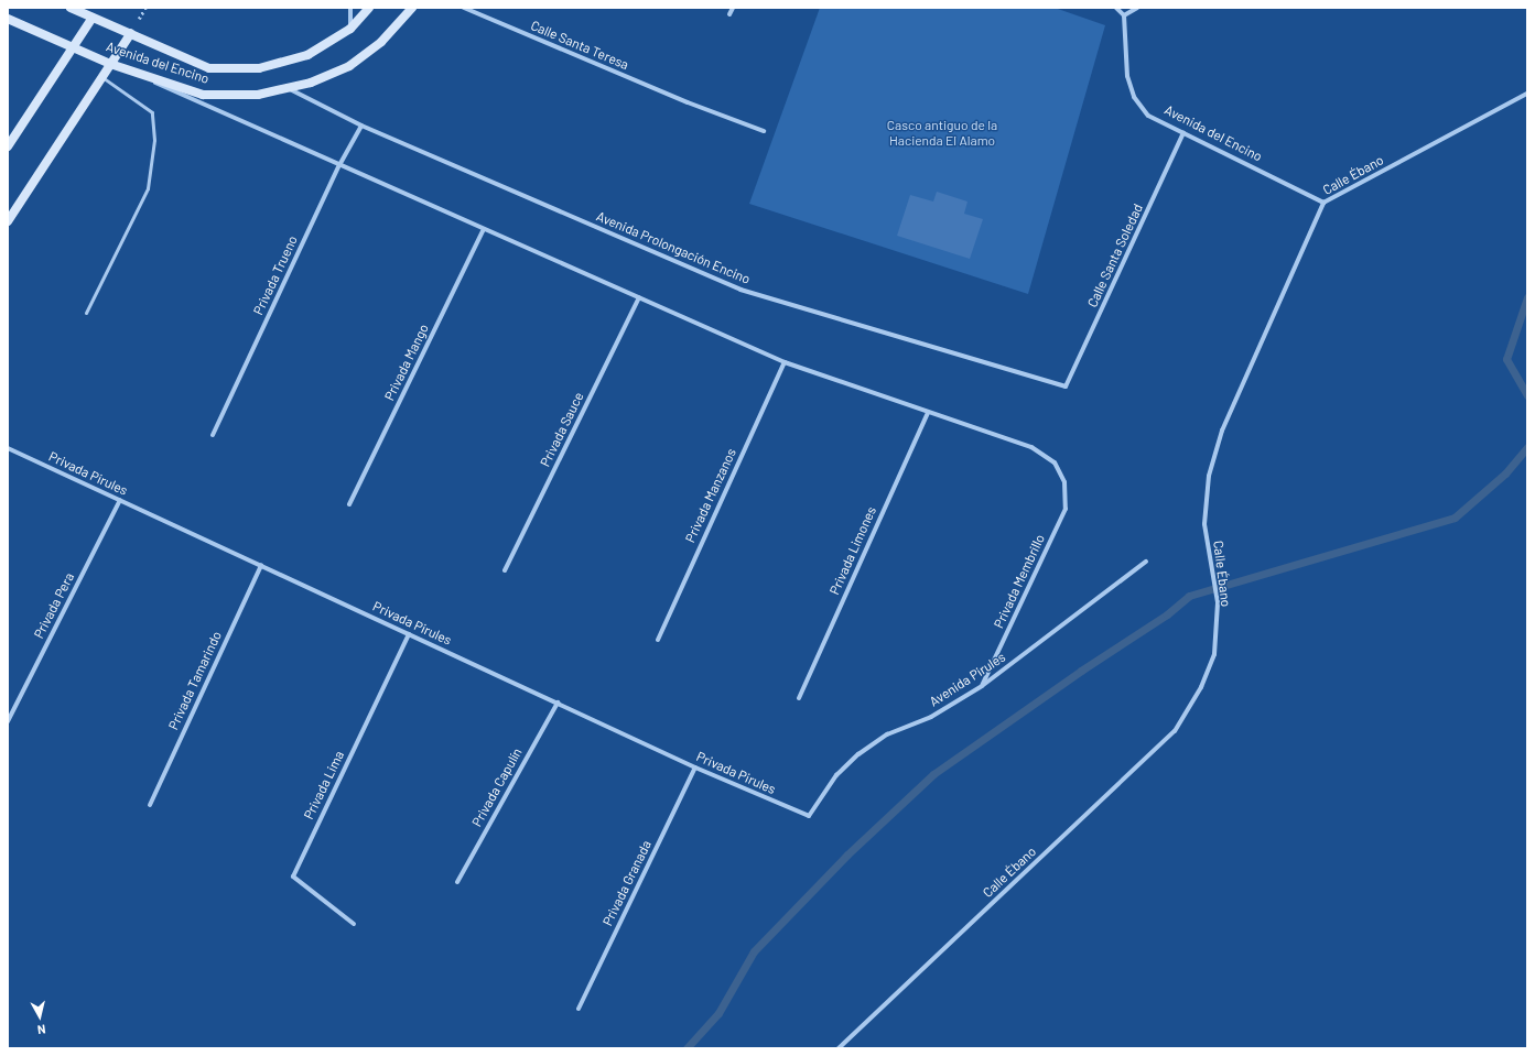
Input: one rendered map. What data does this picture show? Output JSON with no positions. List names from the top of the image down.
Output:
{
  "streets": {
    "street": [
      "Calle Santa Teresa",
      "Avenida del Encino",
      "Calle Ébano",
      "Avenida Prolongación Encino",
      "Calle Santa Soledad",
      "Privada Trueno",
      "Privada Mango",
      "Privada Sauce",
      "Privada Pirules",
      "Privada Manzanos",
      "Privada Limones",
      "Privada Membrillo",
      "Privada Pera",
      "Avenida Pirules",
      "Privada Tamarindo",
      "Privada Lima",
      "Privada Capulín",
      "Privada Granada"
    ]
  },
  "crossings": [
    ["Avenida del Encino", "Calle Ébano"],
    ["Avenida del Encino", "Avenida Prolongación Encino"],
    ["Avenida del Encino", "Calle Santa Soledad"],
    ["Avenida Prolongación Encino", "Calle Santa Soledad"],
    ["Avenida Prolongación Encino", "Privada Trueno"],
    ["Privada Pirules", "Privada Pera"],
    ["Privada Pirules", "Avenida Pirules"],
    ["Privada Pirules", "Privada Tamarindo"],
    ["Privada Pirules", "Privada Lima"],
    ["Privada Pirules", "Privada Capulín"],
    ["Privada Pirules", "Privada Granada"],
    ["Privada Limones", "Privada Membrillo"],
    ["Privada Membrillo", "Avenida Pirules"]
  ],
  "parks": ["Casco antiguo de la Hacienda El Alamo"],
  "north": "bottom"
}
